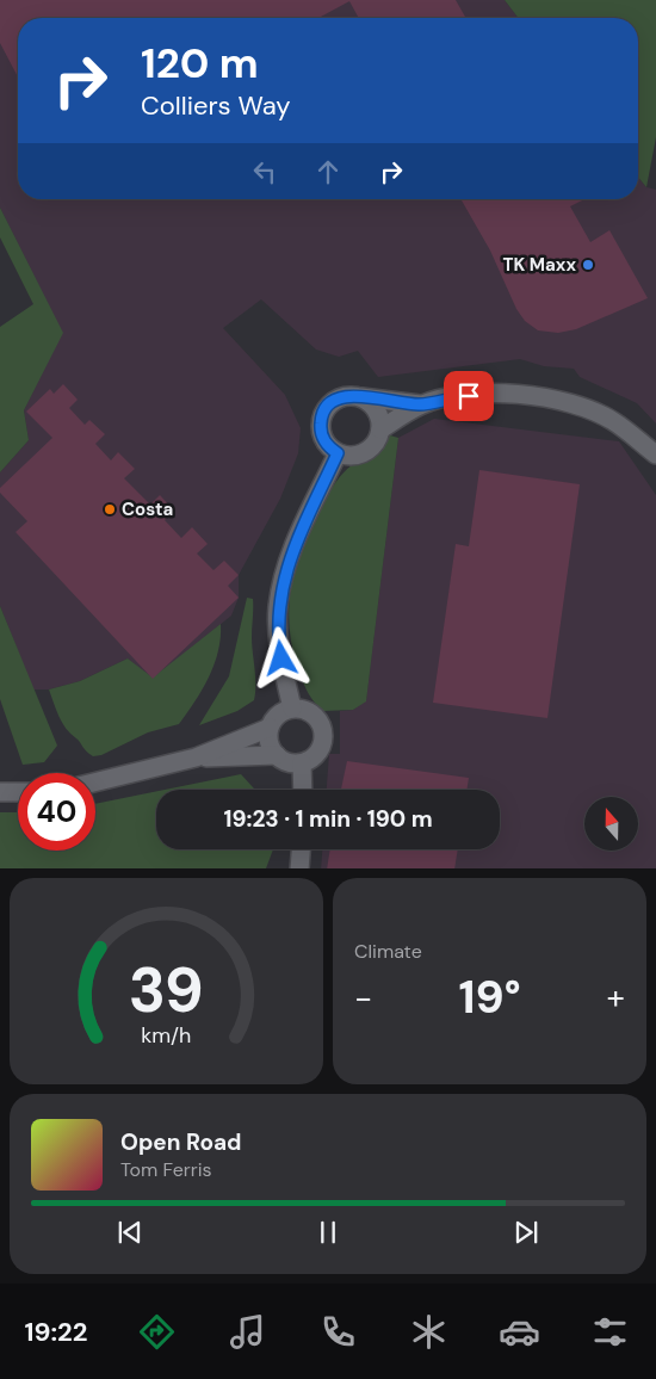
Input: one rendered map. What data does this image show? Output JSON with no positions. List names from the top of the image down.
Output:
{
  "places": ["TK Maxx", "Costa"],
  "north": "top",
  "page": {
    "turn": ["120 m", "Colliers Way"],
    "limit": "40",
    "trip": "19:23 · 1 min · 190 m",
    "tile": "Climate",
    "heat": ["−", "19°", "+"],
    "song": ["Open Road", "Tom Ferris"],
    "tabs": "19:22",
    "gauge": ["39", "km/h"]
  }
}
